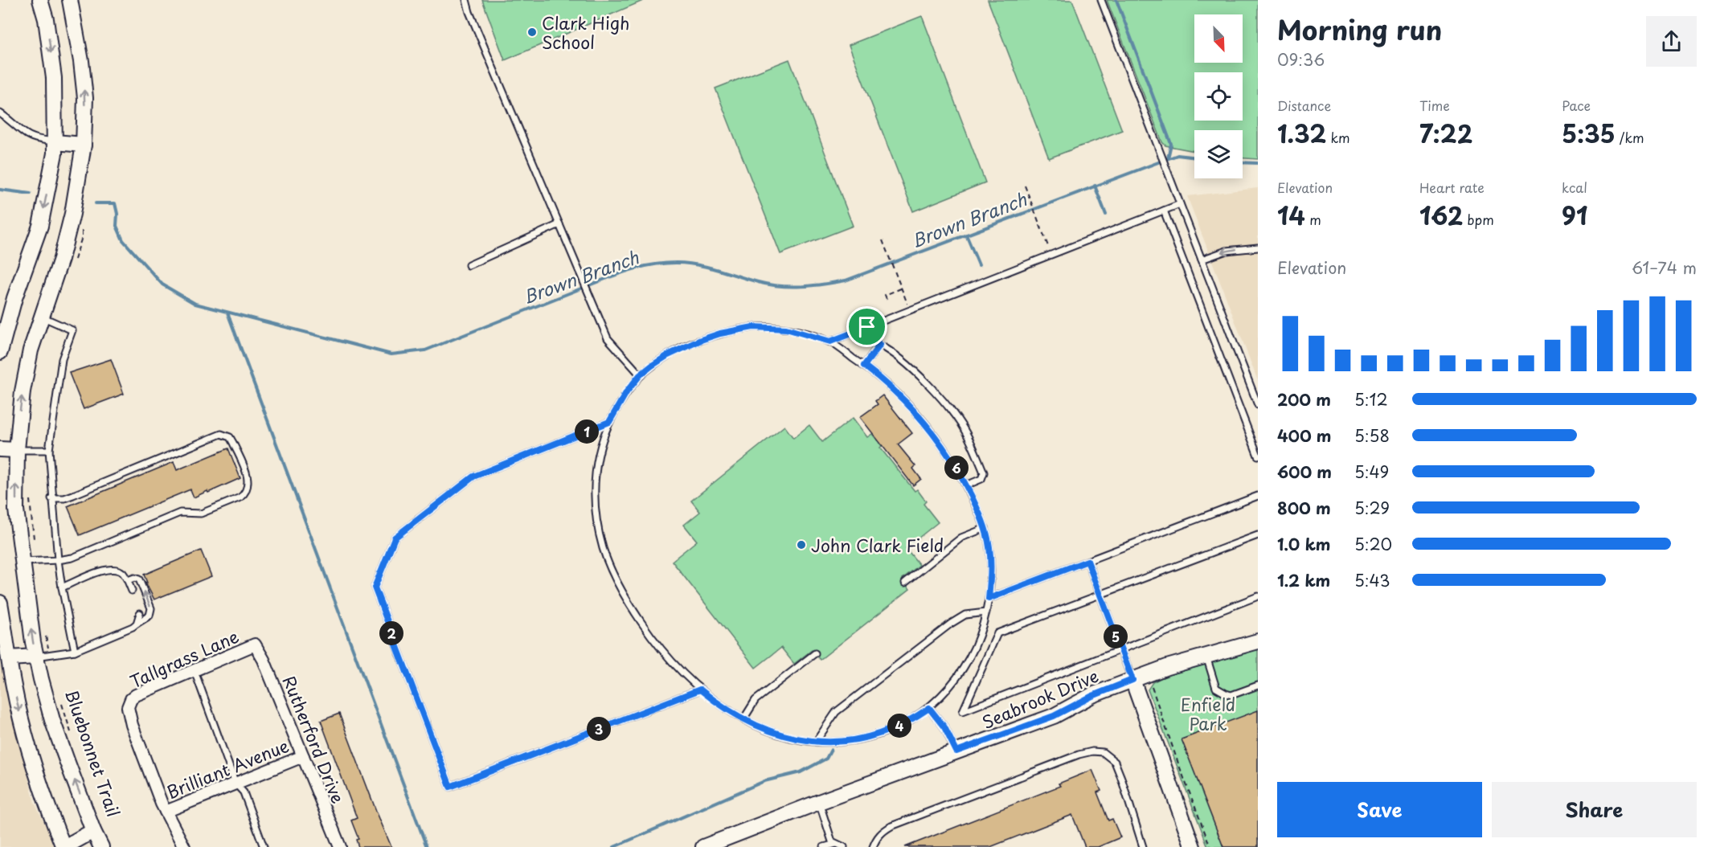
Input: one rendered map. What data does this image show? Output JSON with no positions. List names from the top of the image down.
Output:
{
  "streets": {
    "street": [
      "Tallgrass Lane",
      "Seabrook Drive",
      "Rutherford Drive",
      "Brilliant Avenue"
    ],
    "path": ["Bluebonnet Trail"]
  },
  "crossings": [
    ["Tallgrass Lane", "Rutherford Drive"],
    ["Tallgrass Lane", "Brilliant Avenue"],
    ["Rutherford Drive", "Brilliant Avenue"]
  ],
  "water": ["Brown Branch"],
  "parks": ["Enfield Park"],
  "places": ["Clark High School", "John Clark Field"],
  "north": "bottom right",
  "page": {
    "heading": ["Morning run", "09:36"],
    "stats": [
      ["Distance", "1.32 km"],
      ["Time", "7:22"],
      ["Pace", "5:35 /km"],
      ["Elevation", "14 m"],
      ["Heart rate", "162 bpm"],
      ["kcal", "91"]
    ],
    "chart": ["Elevation", "61–74 m"],
    "list": [
      {
        "name": "200 m",
        "note": "5:12"
      },
      {
        "name": "400 m",
        "note": "5:58"
      },
      {
        "name": "600 m",
        "note": "5:49"
      },
      {
        "name": "800 m",
        "note": "5:29"
      },
      {
        "name": "1.0 km",
        "note": "5:20"
      },
      {
        "name": "1.2 km",
        "note": "5:43"
      }
    ],
    "pins": [
      "1",
      "6",
      "2",
      "5",
      "4",
      "3"
    ],
    "buttons": ["Save", "Share"]
  }
}
